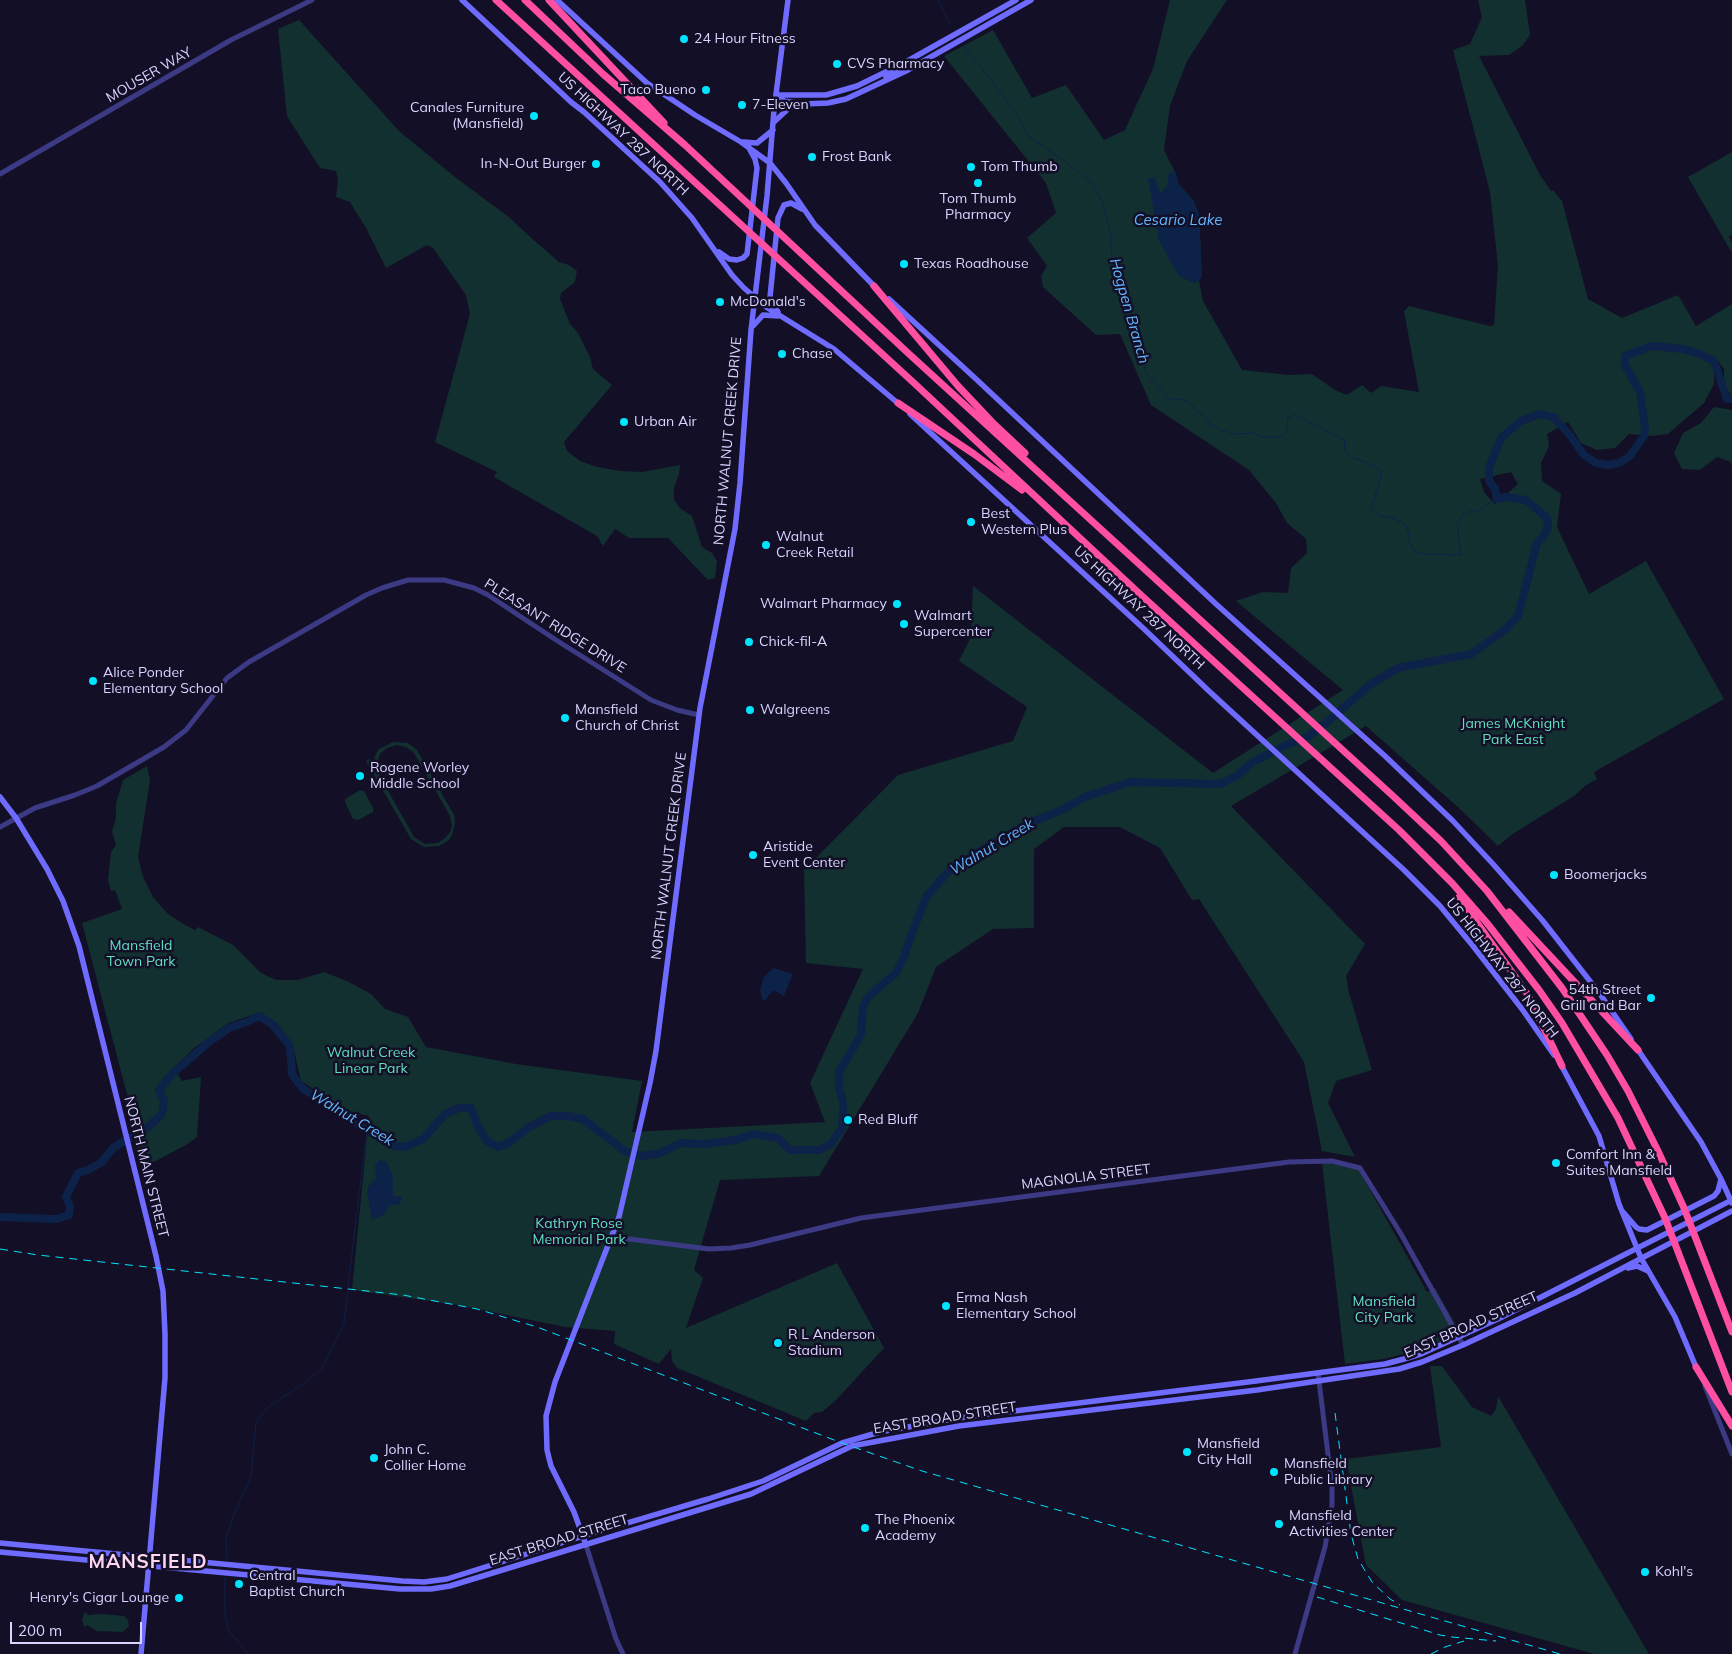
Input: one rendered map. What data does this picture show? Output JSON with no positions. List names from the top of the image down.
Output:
{
  "streets": {
    "main road": [
      "US HIGHWAY 287 NORTH",
      "NORTH WALNUT CREEK DRIVE",
      "NORTH MAIN STREET",
      "EAST BROAD STREET"
    ],
    "street": ["MOUSER WAY", "PLEASANT RIDGE DRIVE", "MAGNOLIA STREET"]
  },
  "crossings": [
    ["US HIGHWAY 287 NORTH", "NORTH WALNUT CREEK DRIVE"],
    ["US HIGHWAY 287 NORTH", "EAST BROAD STREET"],
    ["NORTH WALNUT CREEK DRIVE", "PLEASANT RIDGE DRIVE"],
    ["NORTH WALNUT CREEK DRIVE", "MAGNOLIA STREET"],
    ["NORTH WALNUT CREEK DRIVE", "EAST BROAD STREET"],
    ["PLEASANT RIDGE DRIVE", "NORTH MAIN STREET"],
    ["NORTH MAIN STREET", "EAST BROAD STREET"],
    ["MAGNOLIA STREET", "EAST BROAD STREET"]
  ],
  "districts": ["MANSFIELD"],
  "water": ["Cesario Lake", "Hogpen Branch", "Walnut Creek"],
  "parks": [
    "James McKnight Park East",
    "Mansfield Town Park",
    "Walnut Creek Linear Park",
    "Kathryn Rose Memorial Park",
    "Mansfield City Park"
  ],
  "places": [
    "24 Hour Fitness",
    "CVS Pharmacy",
    "Taco Bueno",
    "7-Eleven",
    "Canales Furniture (Mansfield)",
    "Frost Bank",
    "In-N-Out Burger",
    "Tom Thumb",
    "Tom Thumb Pharmacy",
    "Texas Roadhouse",
    "McDonald's",
    "Chase",
    "Urban Air",
    "Best Western Plus",
    "Walnut Creek Retail",
    "Walmart Pharmacy",
    "Walmart Supercenter",
    "Chick-fil-A",
    "Alice Ponder Elementary School",
    "Walgreens",
    "Mansfield Church of Christ",
    "Rogene Worley Middle School",
    "Aristide Event Center",
    "Boomerjacks",
    "54th Street Grill and Bar",
    "Red Bluff",
    "Comfort Inn & Suites Mansfield",
    "Erma Nash Elementary School",
    "R L Anderson Stadium",
    "Mansfield City Hall",
    "John C. Collier Home",
    "Mansfield Public Library",
    "Mansfield Activities Center",
    "The Phoenix Academy",
    "Kohl's",
    "Central Baptist Church",
    "Henry's Cigar Lounge"
  ],
  "scale_bar": "200 m"
}
